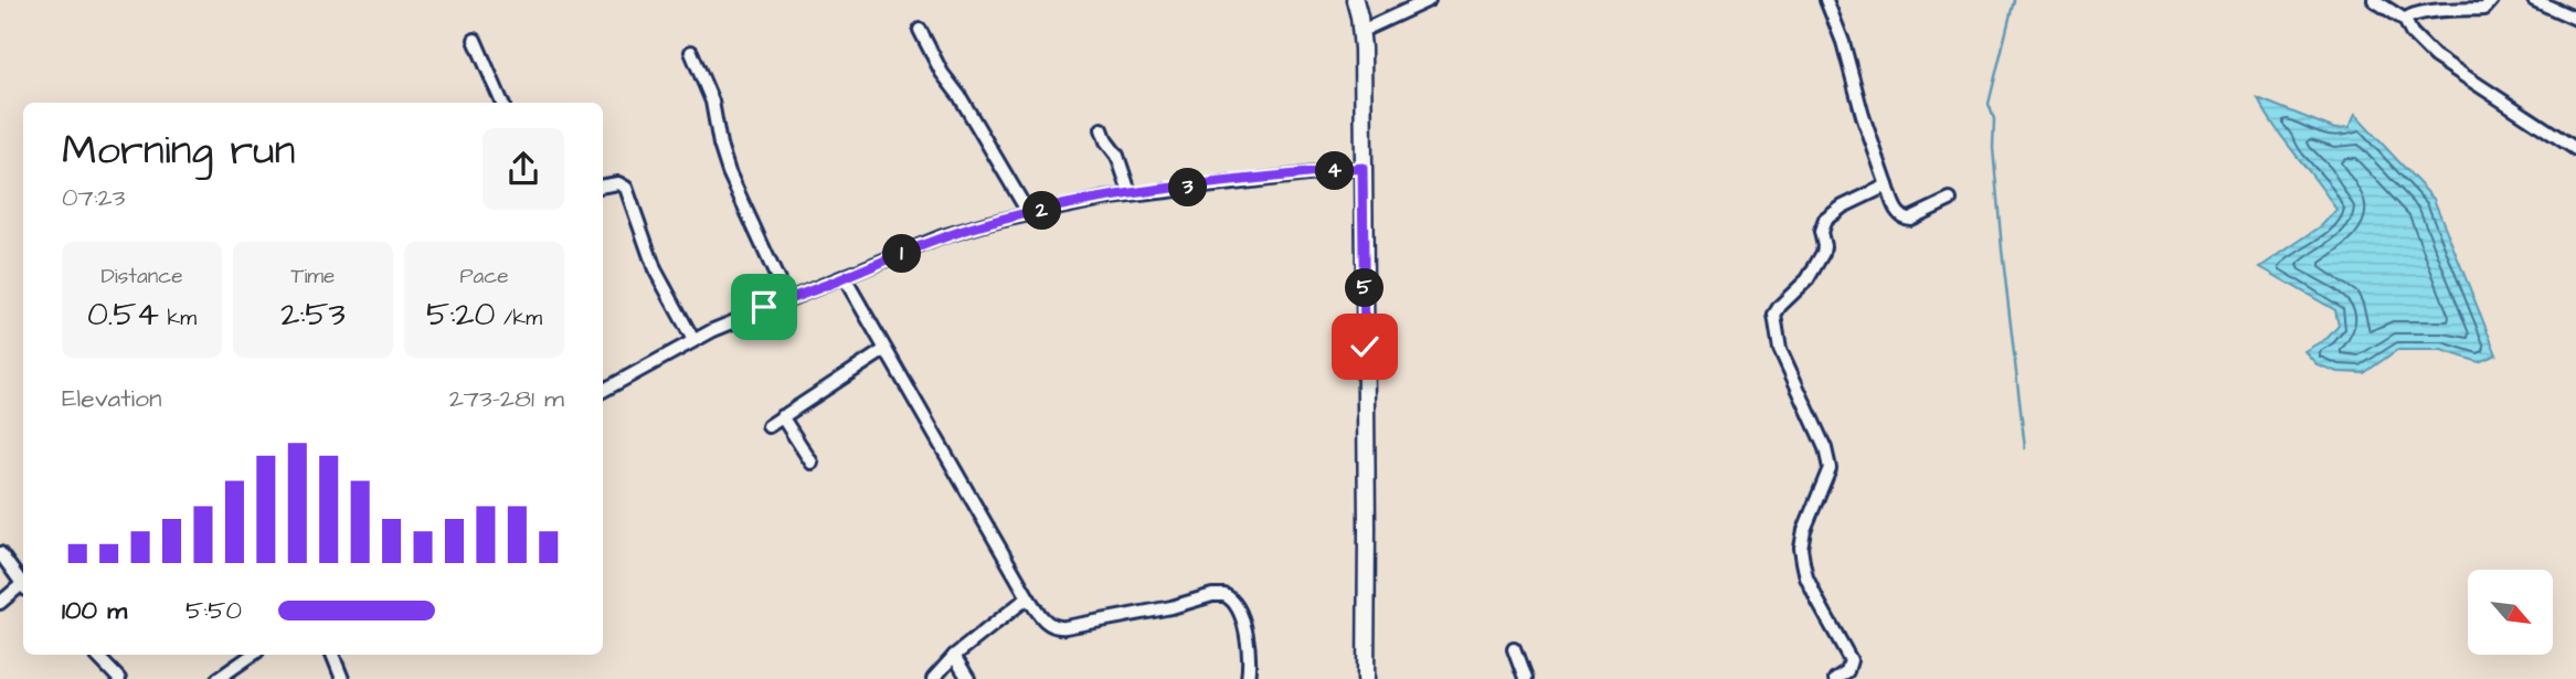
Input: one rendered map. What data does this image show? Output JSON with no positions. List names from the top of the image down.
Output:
{
  "north": "bottom right",
  "page": {
    "heading": ["Morning run", "07:23"],
    "pins": [
      "4",
      "3",
      "2",
      "1",
      "5"
    ],
    "stats": [
      ["Distance", "0.54 km"],
      ["Time", "2:53"],
      ["Pace", "5:20 /km"]
    ],
    "chart": ["Elevation", "273–281 m"],
    "list": [
      {
        "name": "100 m",
        "note": "5:50"
      }
    ]
  }
}
